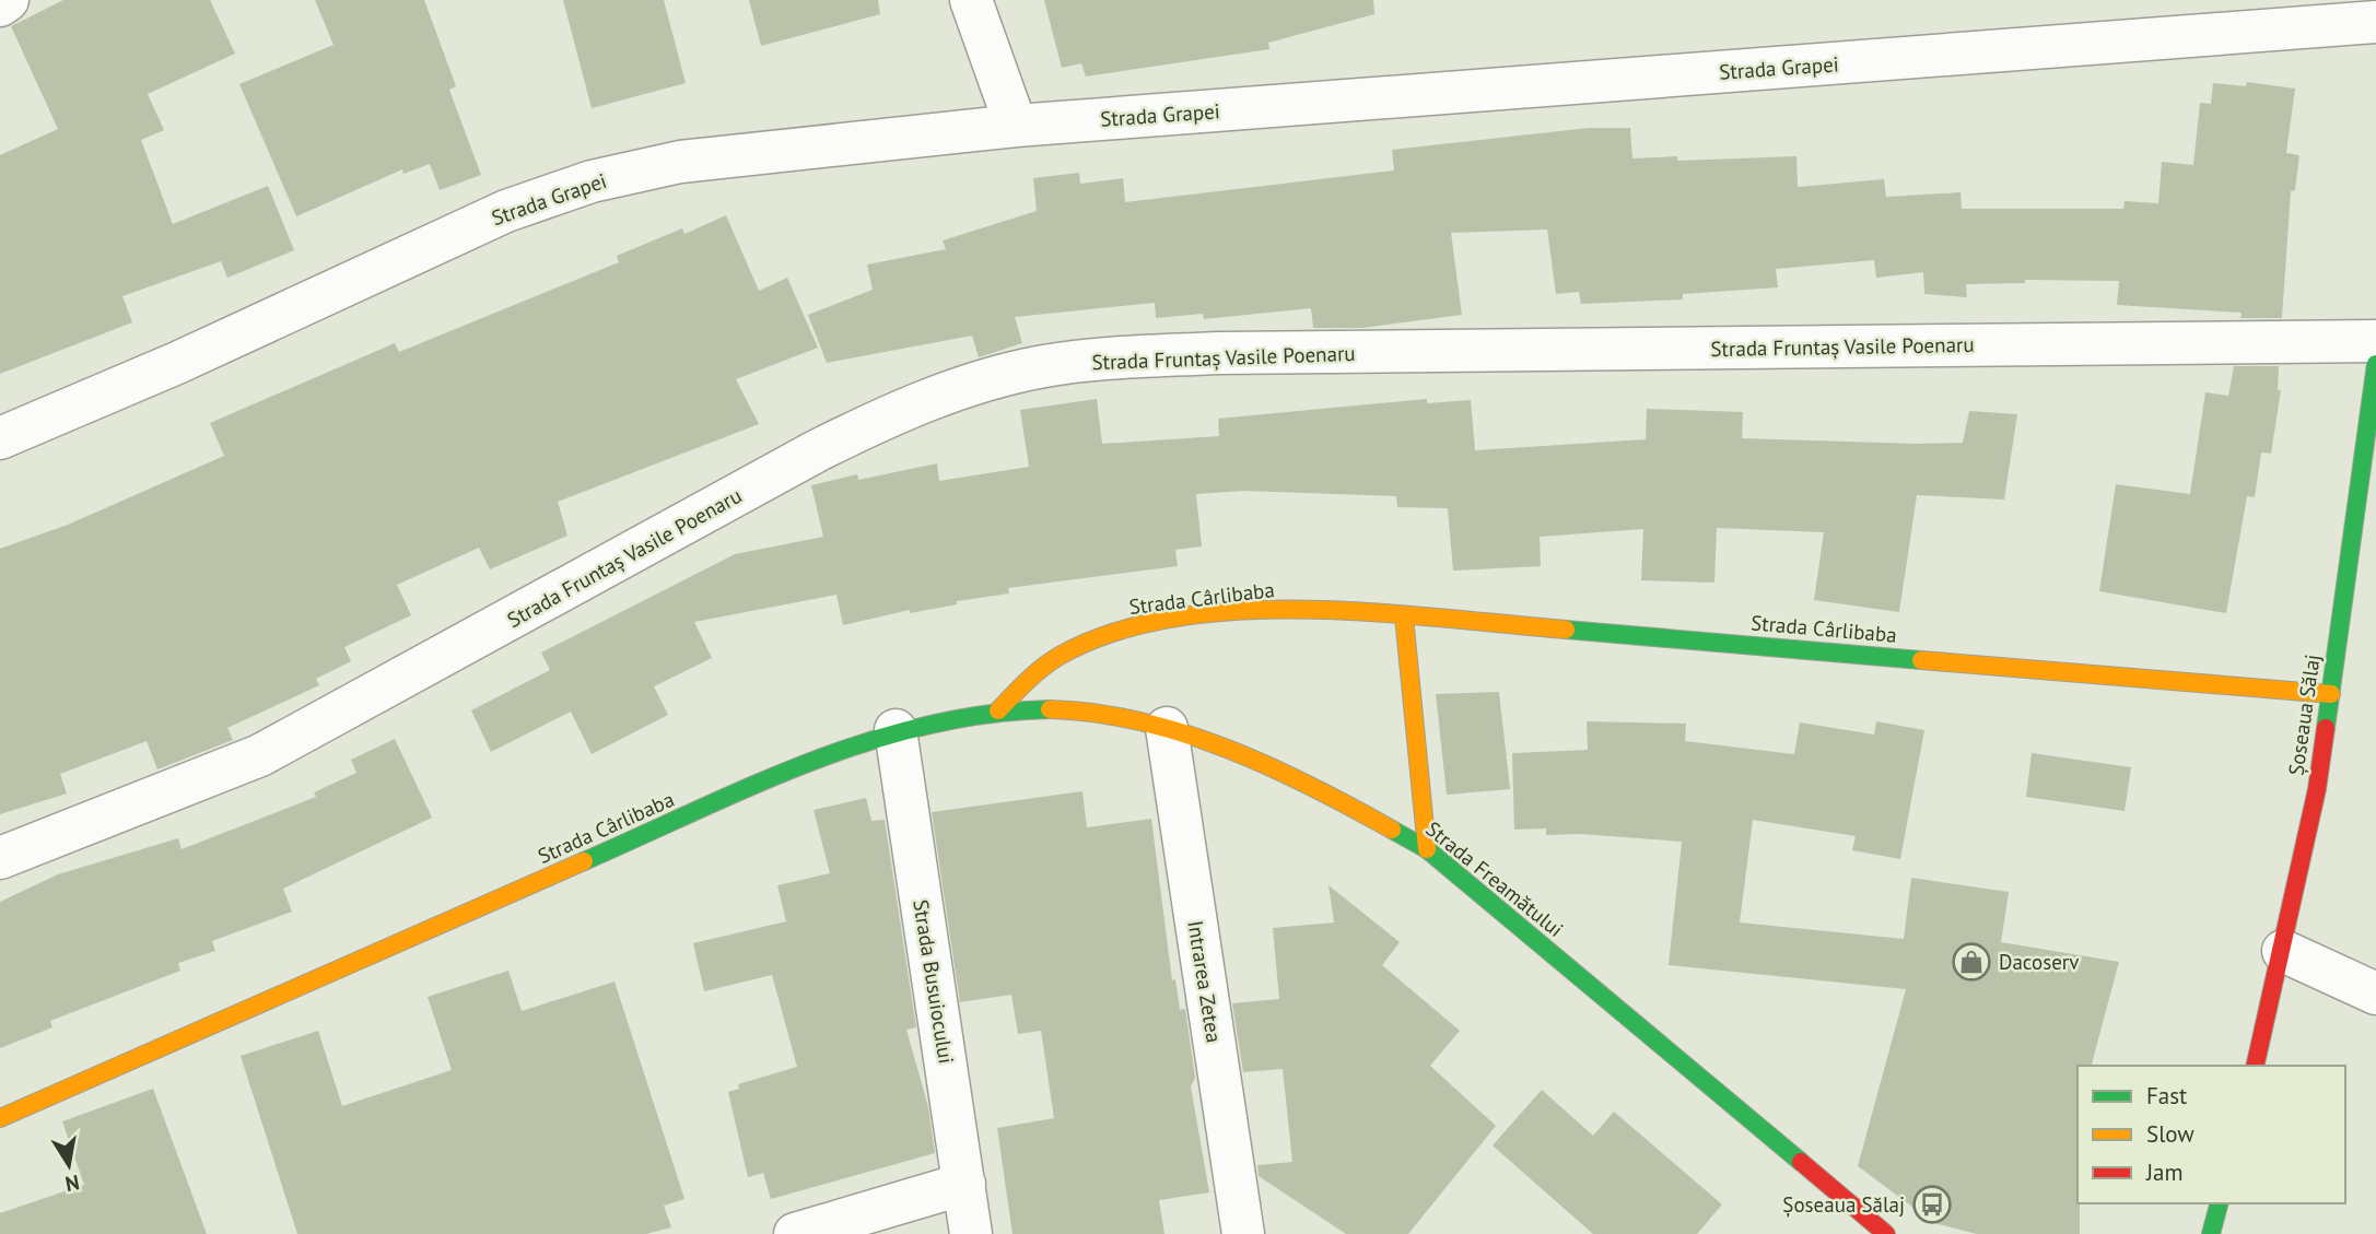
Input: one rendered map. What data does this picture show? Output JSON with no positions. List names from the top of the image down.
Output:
{
  "streets": {
    "street": [
      "Strada Grapei",
      "Strada Fruntaș Vasile Poenaru",
      "Strada Cârlibaba",
      "Șoseaua Sălaj",
      "Strada Freamătului",
      "Strada Busuiocului",
      "Intrarea Zetea"
    ]
  },
  "crossings": [
    ["Strada Cârlibaba", "Șoseaua Sălaj"],
    ["Strada Cârlibaba", "Strada Freamătului"],
    ["Strada Cârlibaba", "Strada Busuiocului"],
    ["Strada Freamătului", "Intrarea Zetea"]
  ],
  "places": {
    "shop": ["Dacoserv"],
    "bus stop": ["Șoseaua Sălaj"]
  },
  "legend": ["Fast", "Slow", "Jam"],
  "north": "bottom"
}
